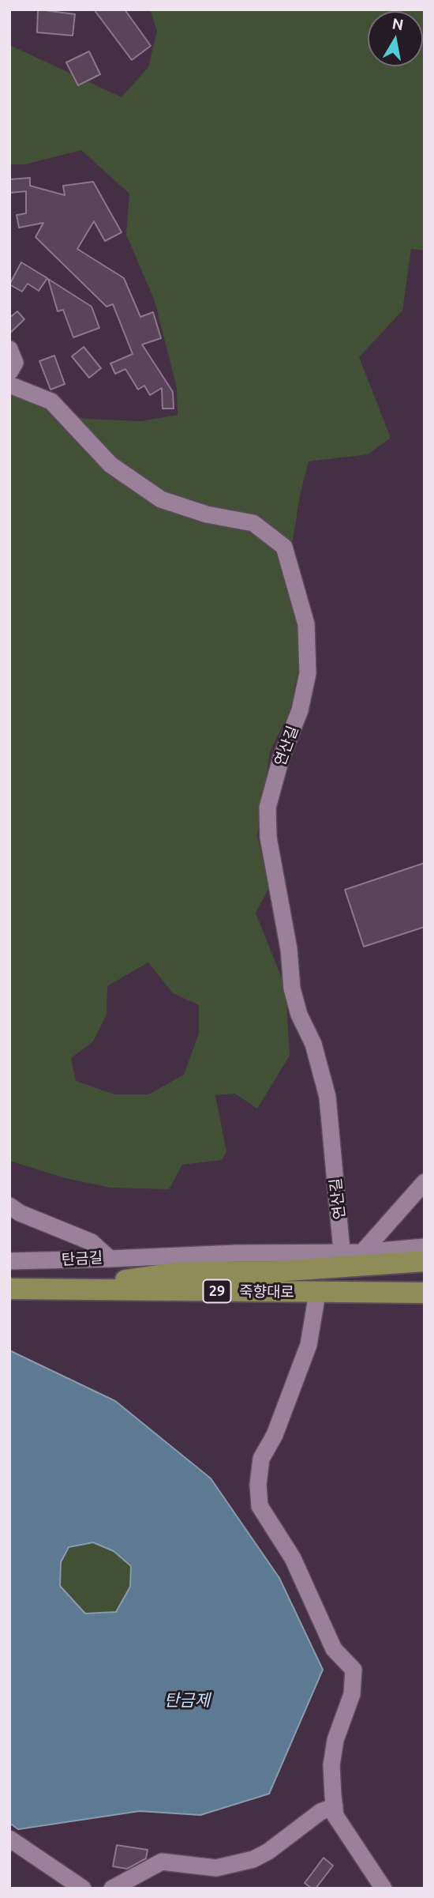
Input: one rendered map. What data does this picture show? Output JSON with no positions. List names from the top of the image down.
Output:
{
  "streets": {
    "main road": ["29", "죽향대로"],
    "street": ["연산길", "탄금길"]
  },
  "water": ["탄금제"],
  "north": "top"
}
